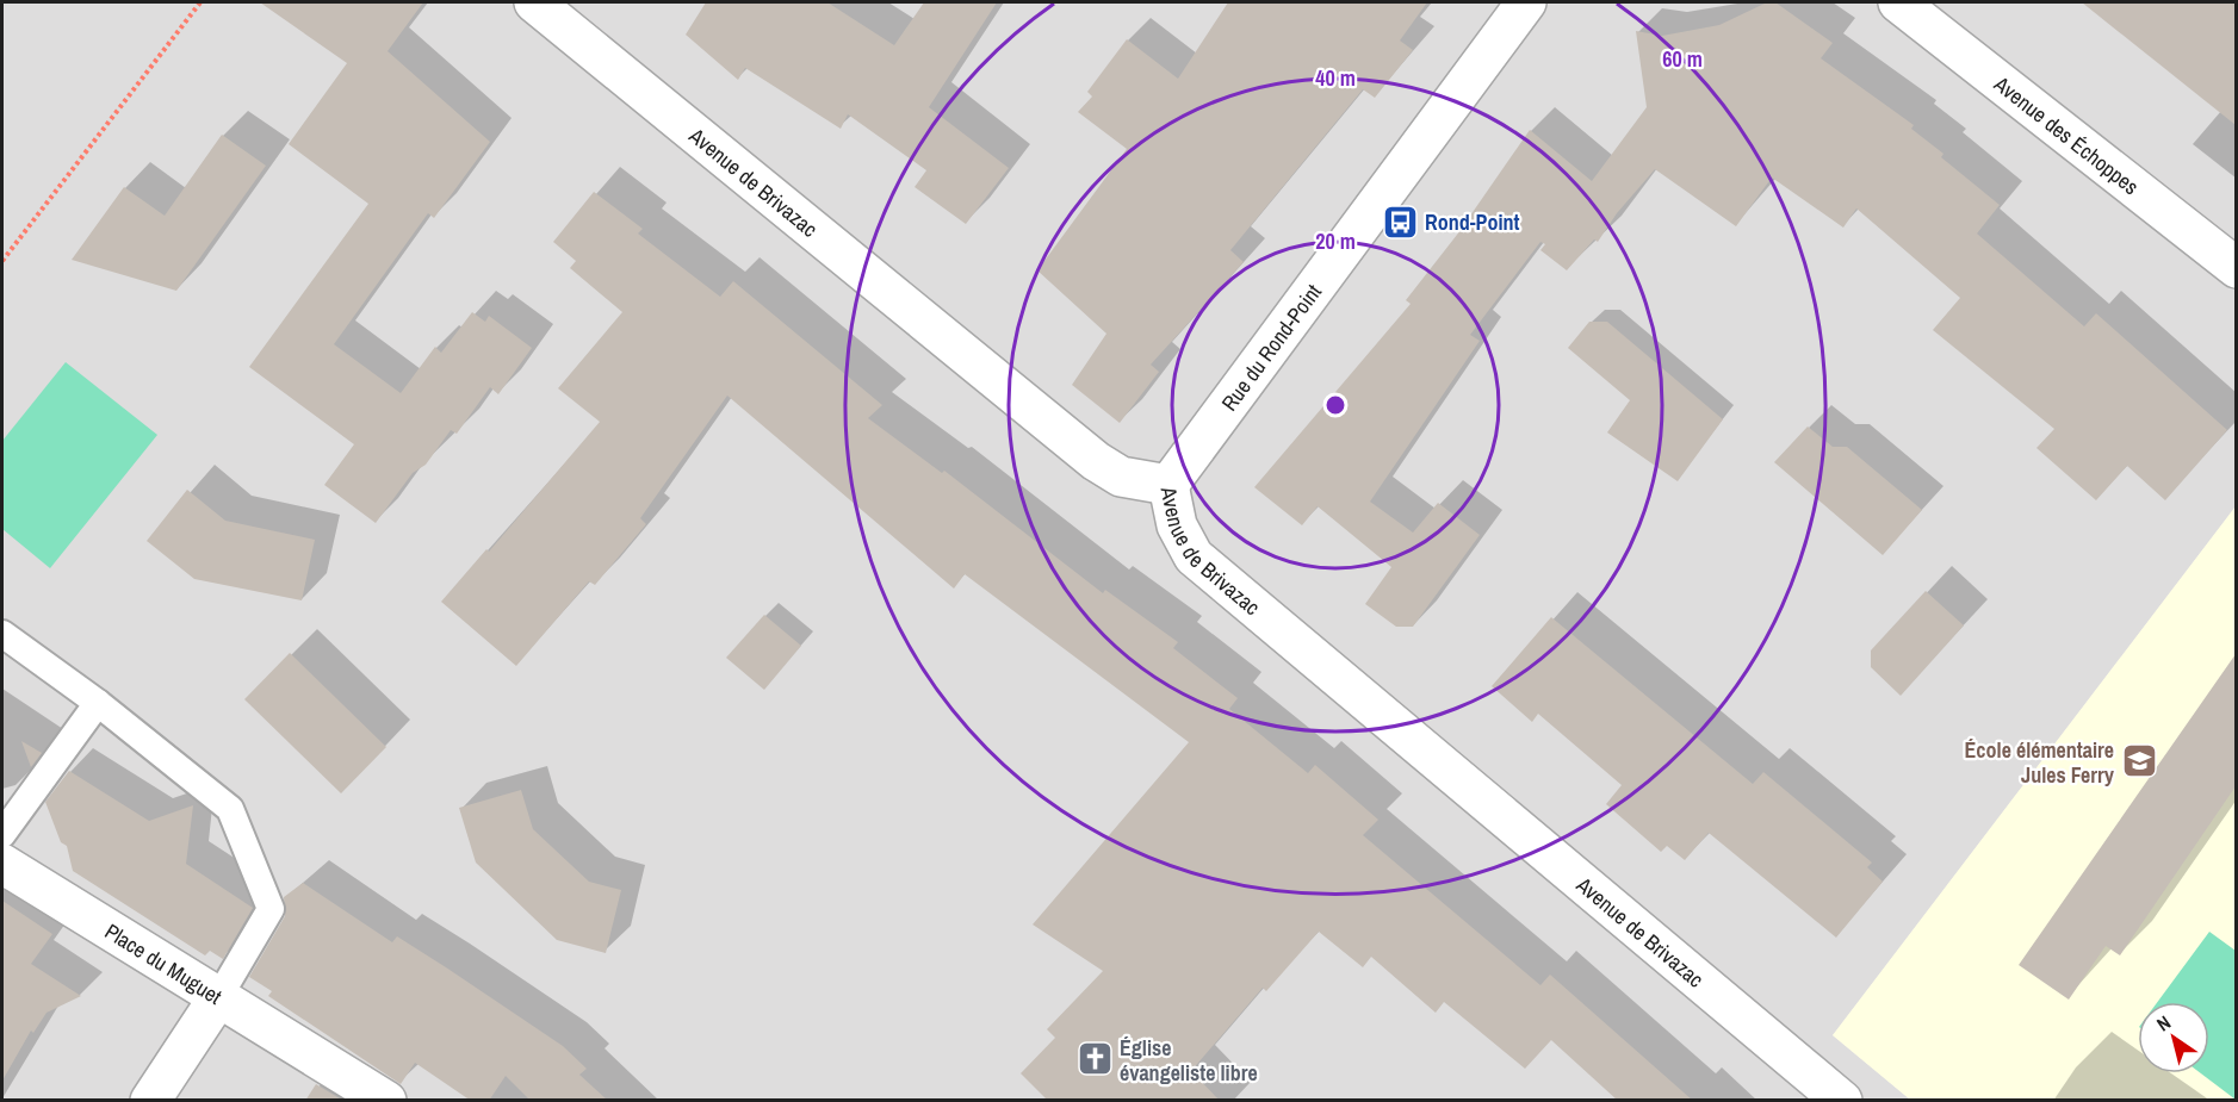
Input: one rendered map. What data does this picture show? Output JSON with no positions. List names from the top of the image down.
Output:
{
  "streets": {
    "street": [
      "Avenue des Échoppes",
      "Avenue de Brivazac",
      "Rue du Rond-Point",
      "Place du Muguet"
    ]
  },
  "crossings": [
    ["Avenue de Brivazac", "Rue du Rond-Point"]
  ],
  "places": {
    "bus stop": ["Rond-Point"],
    "school or university": ["École élémentaire Jules Ferry"],
    "church": ["Église évangeliste libre"]
  },
  "north": "top left",
  "rings": ["60 m", "40 m", "20 m"]
}
